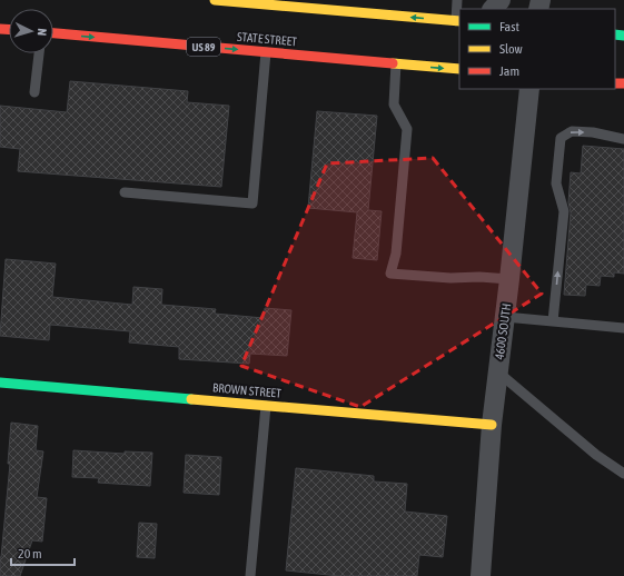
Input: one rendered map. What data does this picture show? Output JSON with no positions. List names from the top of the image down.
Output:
{
  "streets": {
    "main road": ["STATE STREET", "US 89", "BROWN STREET"],
    "street": ["4600 SOUTH"]
  },
  "crossings": [
    ["4600 SOUTH", "BROWN STREET"]
  ],
  "legend": ["Fast", "Slow", "Jam"],
  "scale_bar": "20 m",
  "north": "right"
}
